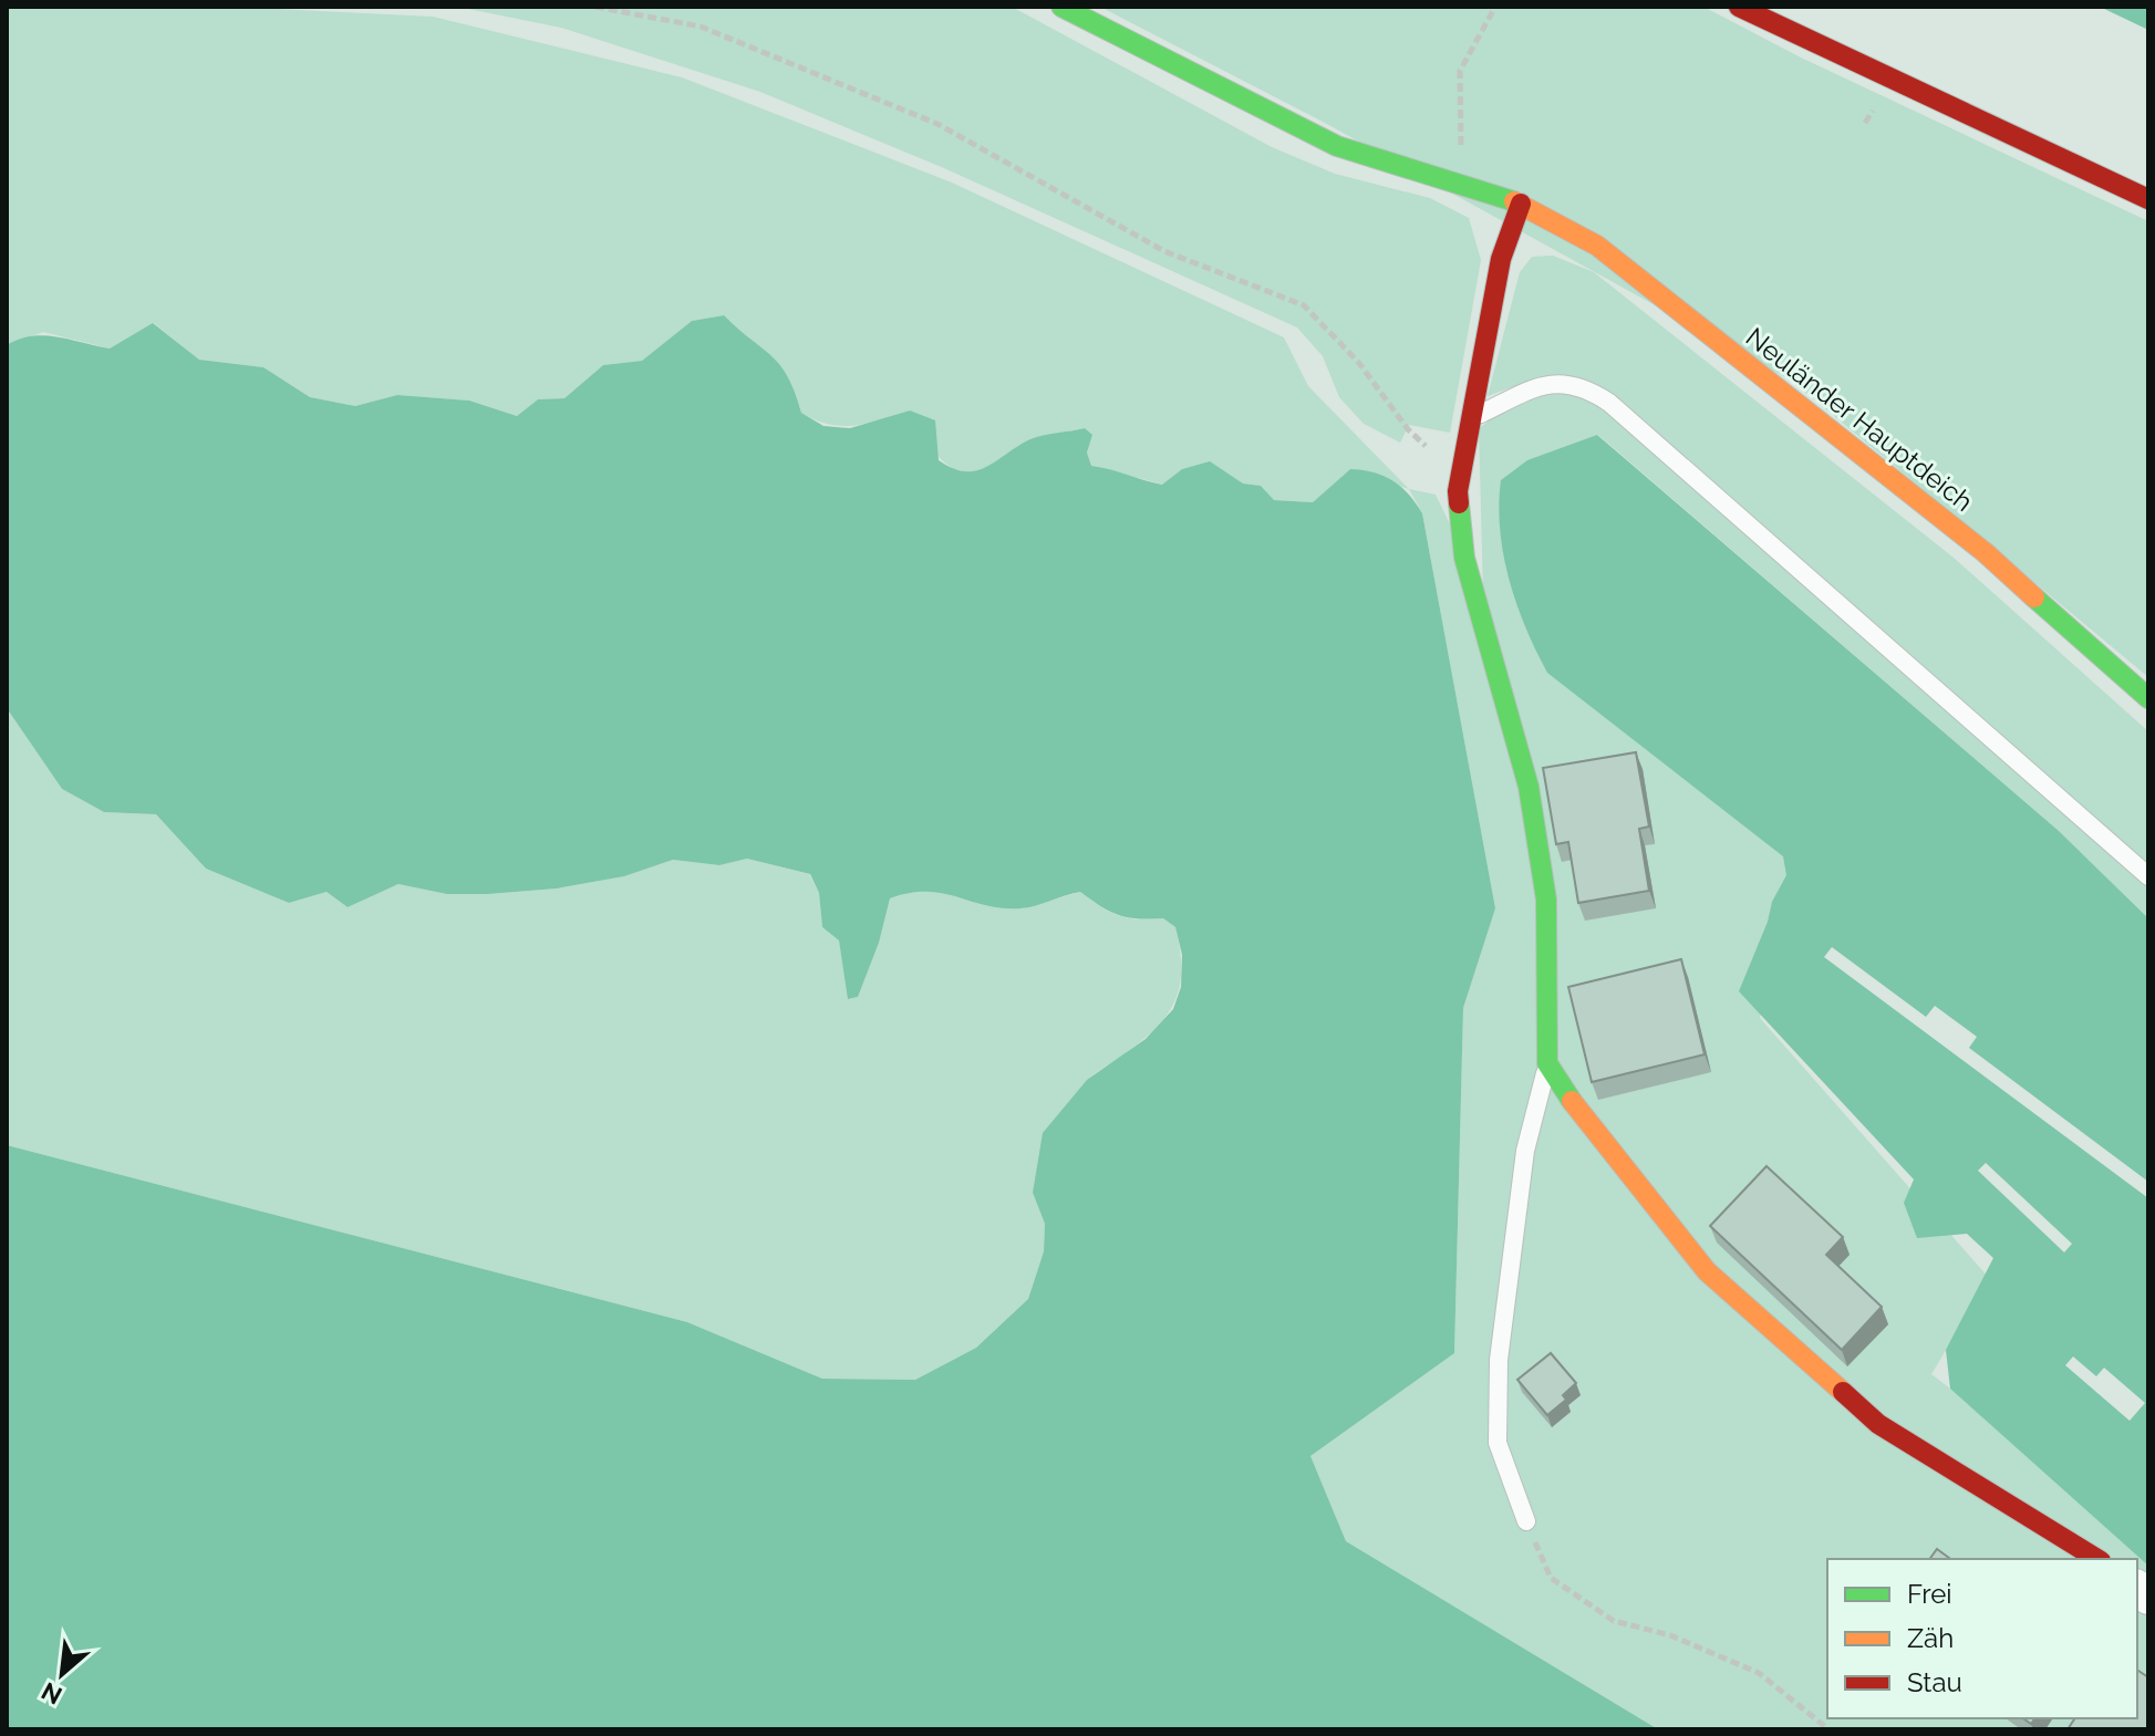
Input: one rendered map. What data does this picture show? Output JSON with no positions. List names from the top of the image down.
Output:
{
  "streets": {
    "street": ["Neuländer Hauptdeich"]
  },
  "legend": ["Frei", "Zäh", "Stau"],
  "north": "bottom left"
}
